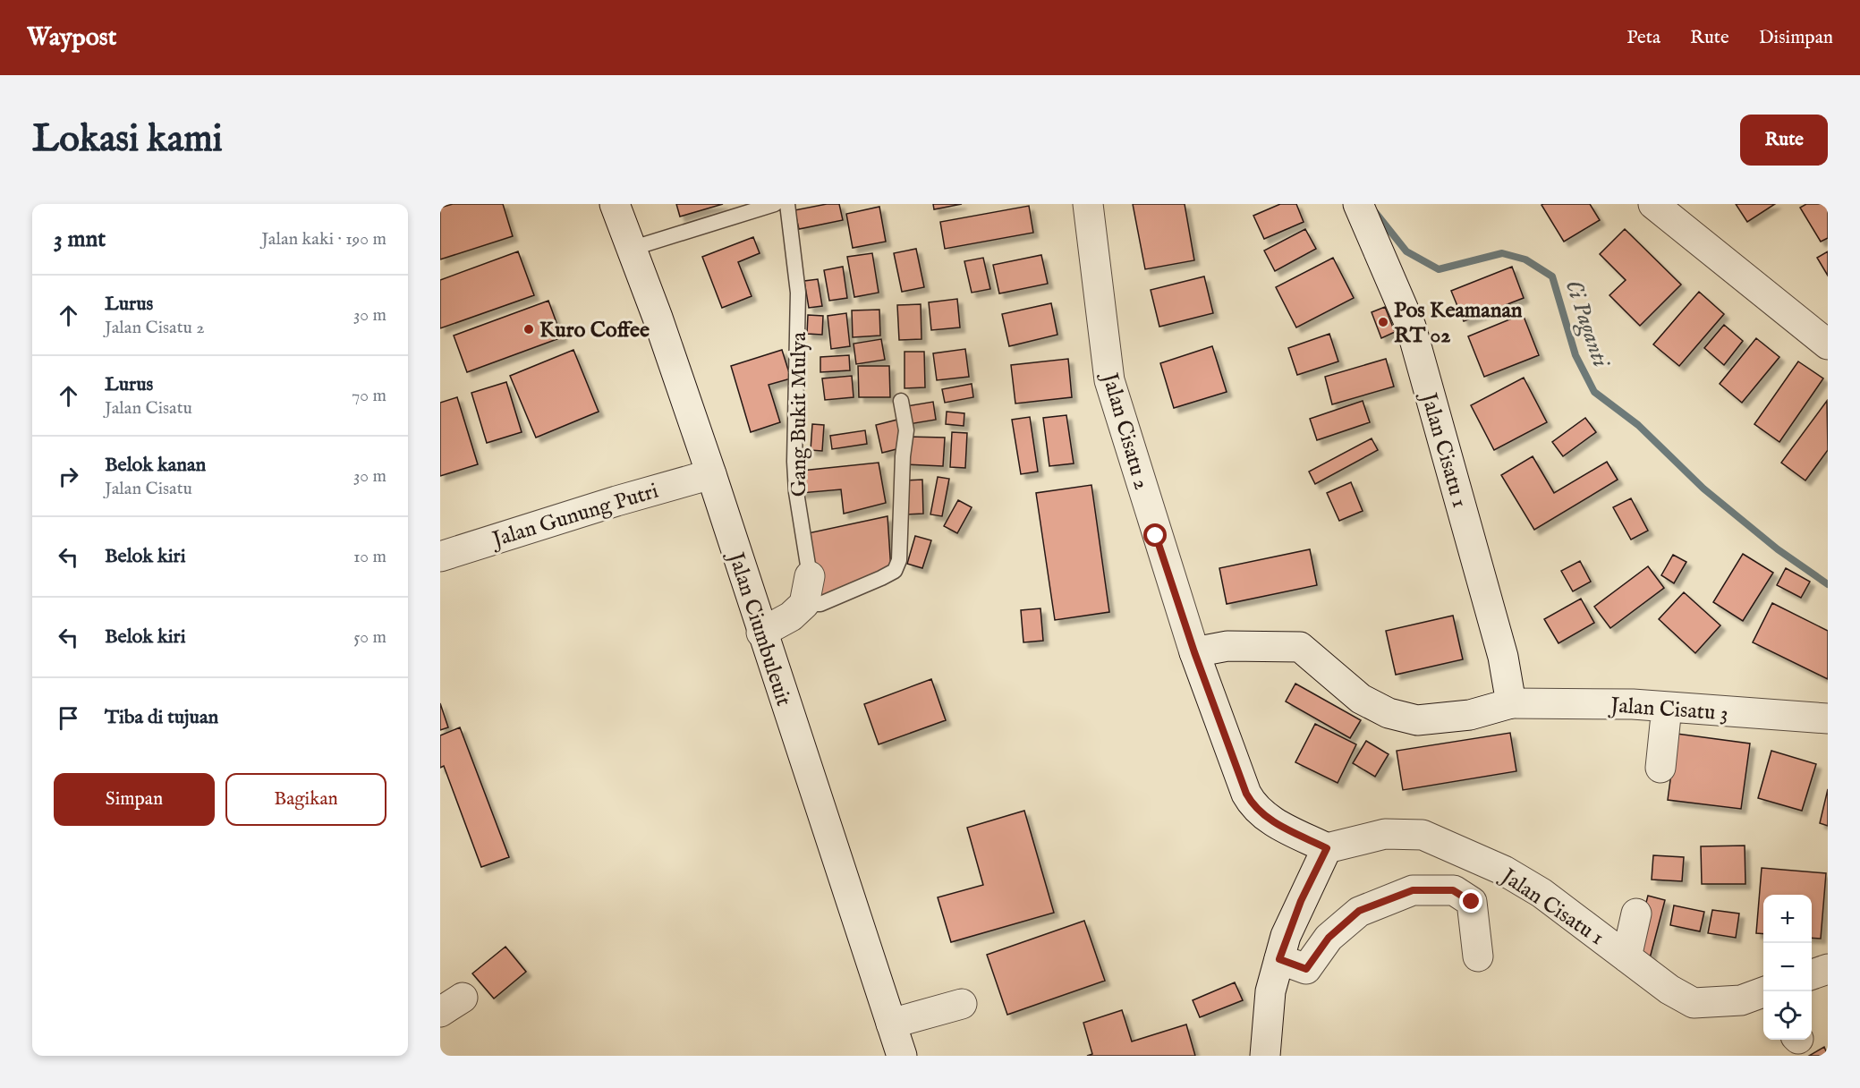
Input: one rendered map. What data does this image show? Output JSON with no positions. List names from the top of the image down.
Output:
{
  "streets": {
    "street": [
      "Jalan Cisatu 2",
      "Jalan Cisatu 1",
      "Jalan Gunung Putri",
      "Jalan Ciumbuleuit",
      "Jalan Cisatu 3"
    ],
    "lane": ["Gang Bukit Mulya"]
  },
  "crossings": [
    ["Jalan Cisatu 2", "Jalan Cisatu 1"],
    ["Jalan Cisatu 2", "Jalan Cisatu 3"],
    ["Jalan Cisatu 1", "Jalan Cisatu 3"],
    ["Jalan Gunung Putri", "Jalan Ciumbuleuit"]
  ],
  "water": ["Ci Paganti"],
  "places": ["Pos Keamanan RT 02", "Kuro Coffee"],
  "page": {
    "header": "Waypost",
    "nav": ["Peta", "Rute", "Disimpan"],
    "buttons": [
      "Rute",
      ["Simpan", "Bagikan"]
    ],
    "title": "Lokasi kami",
    "heading": ["3 mnt", "Jalan kaki · 190 m"],
    "list": [
      ["Lurus", "Jalan Cisatu 2", "30 m"],
      ["Lurus", "Jalan Cisatu", "70 m"],
      ["Belok kanan", "Jalan Cisatu", "30 m"],
      ["Belok kiri", "10 m"],
      ["Belok kiri", "50 m"],
      "Tiba di tujuan"
    ],
    "map_buttons": ["+", "−"]
  }
}
